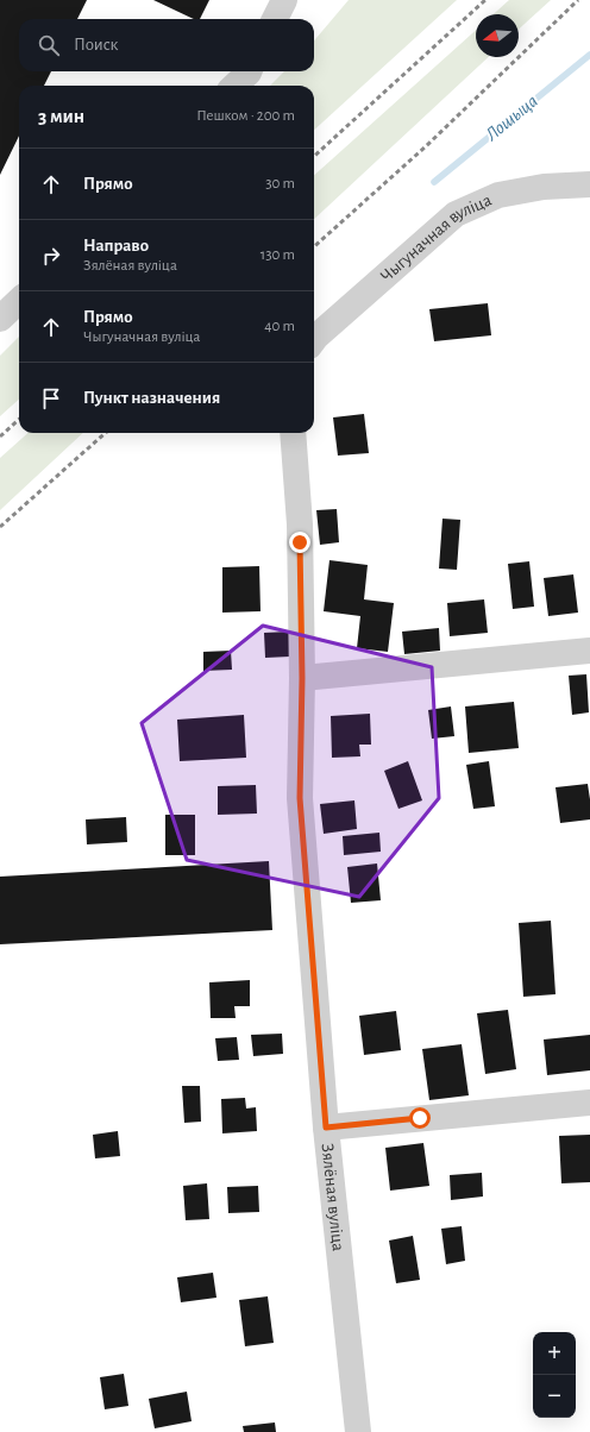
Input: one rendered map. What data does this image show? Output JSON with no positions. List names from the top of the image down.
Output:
{
  "streets": {
    "street": ["Чыгуначная вуліца", "Зялёная вуліца"]
  },
  "water": ["Лошыца"],
  "north": "left",
  "page": {
    "search": "Поиск",
    "heading": ["3 мин", "Пешком · 200 m"],
    "list": [
      ["Прямо", "30 m"],
      ["Направо", "Зялёная вуліца", "130 m"],
      ["Прямо", "Чыгуначная вуліца", "40 m"],
      "Пункт назначения"
    ],
    "map_buttons": ["+", "−"]
  }
}
